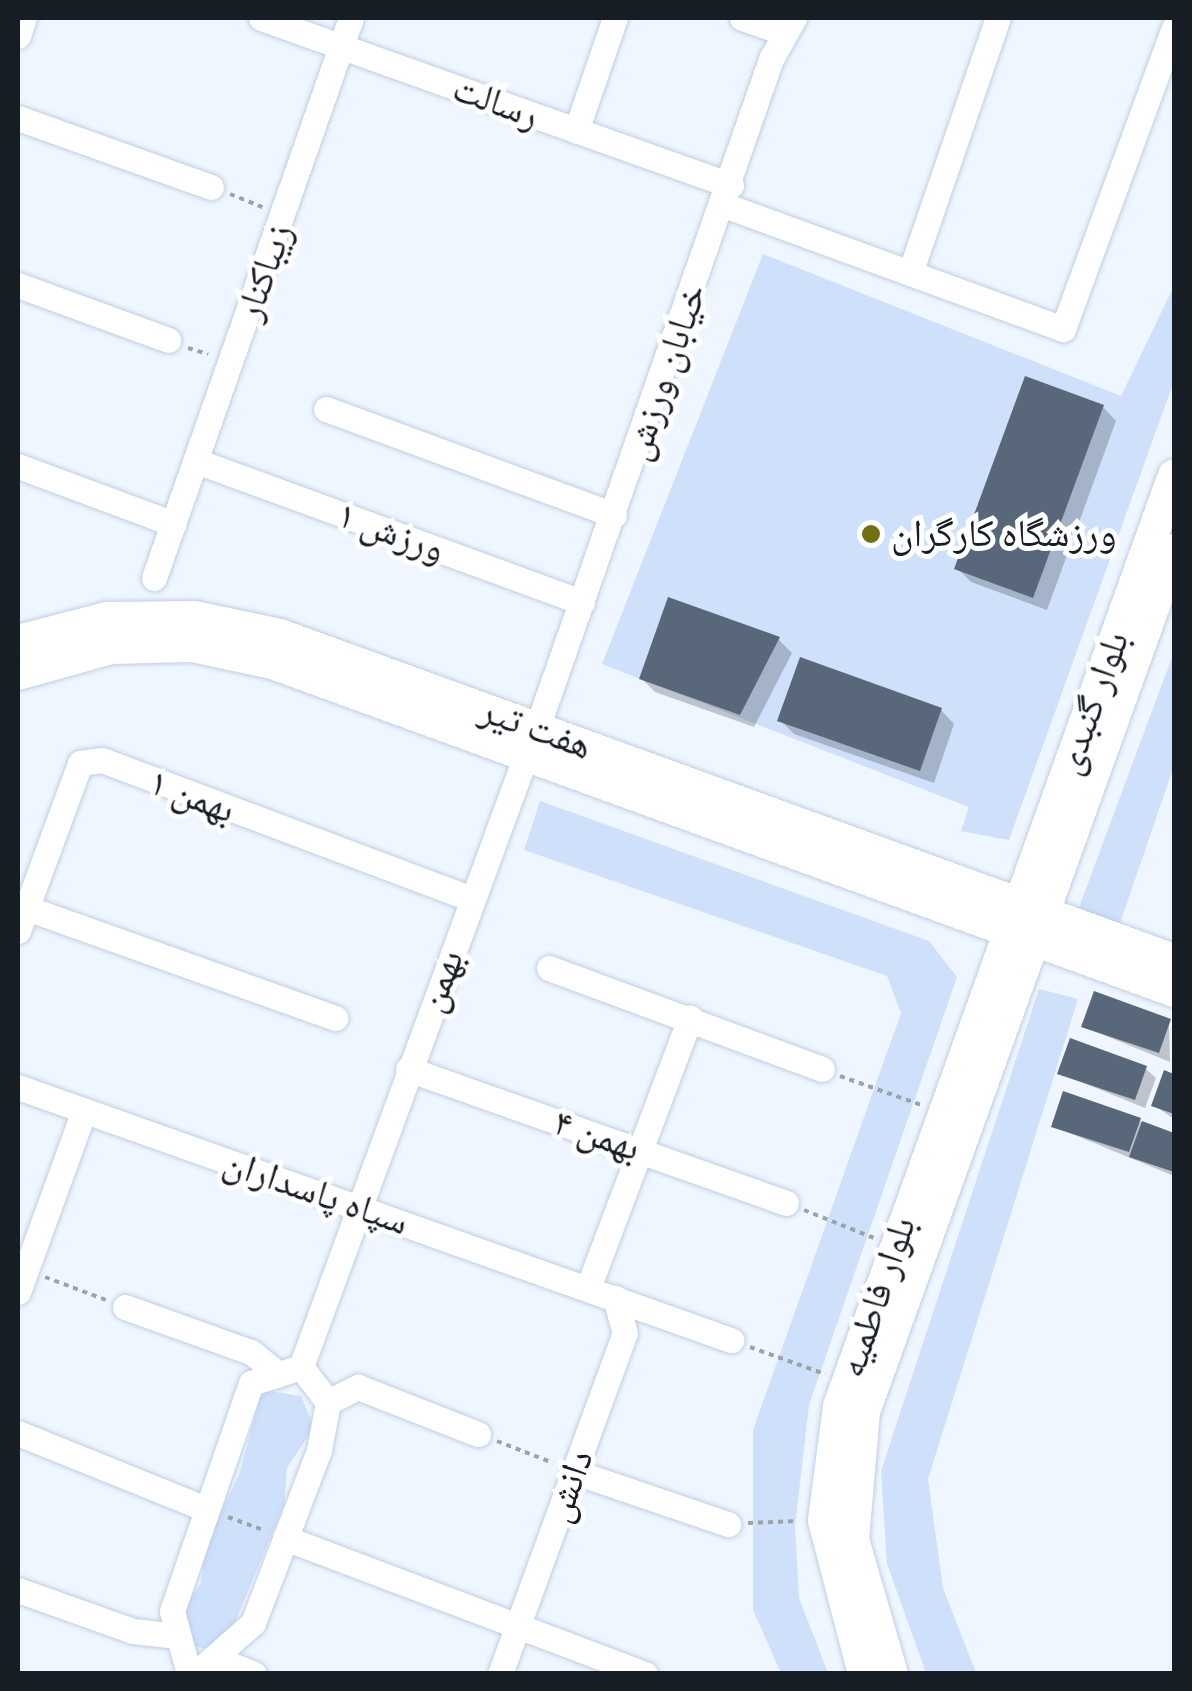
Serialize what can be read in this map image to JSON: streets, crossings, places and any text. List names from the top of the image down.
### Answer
{
  "streets": {
    "main road": ["بلوار گنبدی", "هفت تیر", "بلوار فاطمیه"],
    "street": [
      "رسالت",
      "زیباکنار",
      "خیابان ورزش",
      "ورزش ۱",
      "بهمن ۱",
      "بهمن",
      "بهمن ۴",
      "سپاه پاسداران",
      "دانش"
    ]
  },
  "crossings": [
    ["رسالت", "زیباکنار"],
    ["رسالت", "خیابان ورزش"],
    ["زیباکنار", "ورزش ۱"],
    ["خیابان ورزش", "ورزش ۱"],
    ["خیابان ورزش", "هفت تیر"],
    ["خیابان ورزش", "بهمن"],
    ["بلوار گنبدی", "هفت تیر"],
    ["بلوار گنبدی", "بلوار فاطمیه"],
    ["هفت تیر", "بهمن"],
    ["هفت تیر", "بلوار فاطمیه"],
    ["بهمن ۱", "بهمن"],
    ["بهمن", "بهمن ۴"],
    ["بهمن", "سپاه پاسداران"],
    ["سپاه پاسداران", "دانش"]
  ],
  "places": ["ورزشگاه کارگران"]
}
